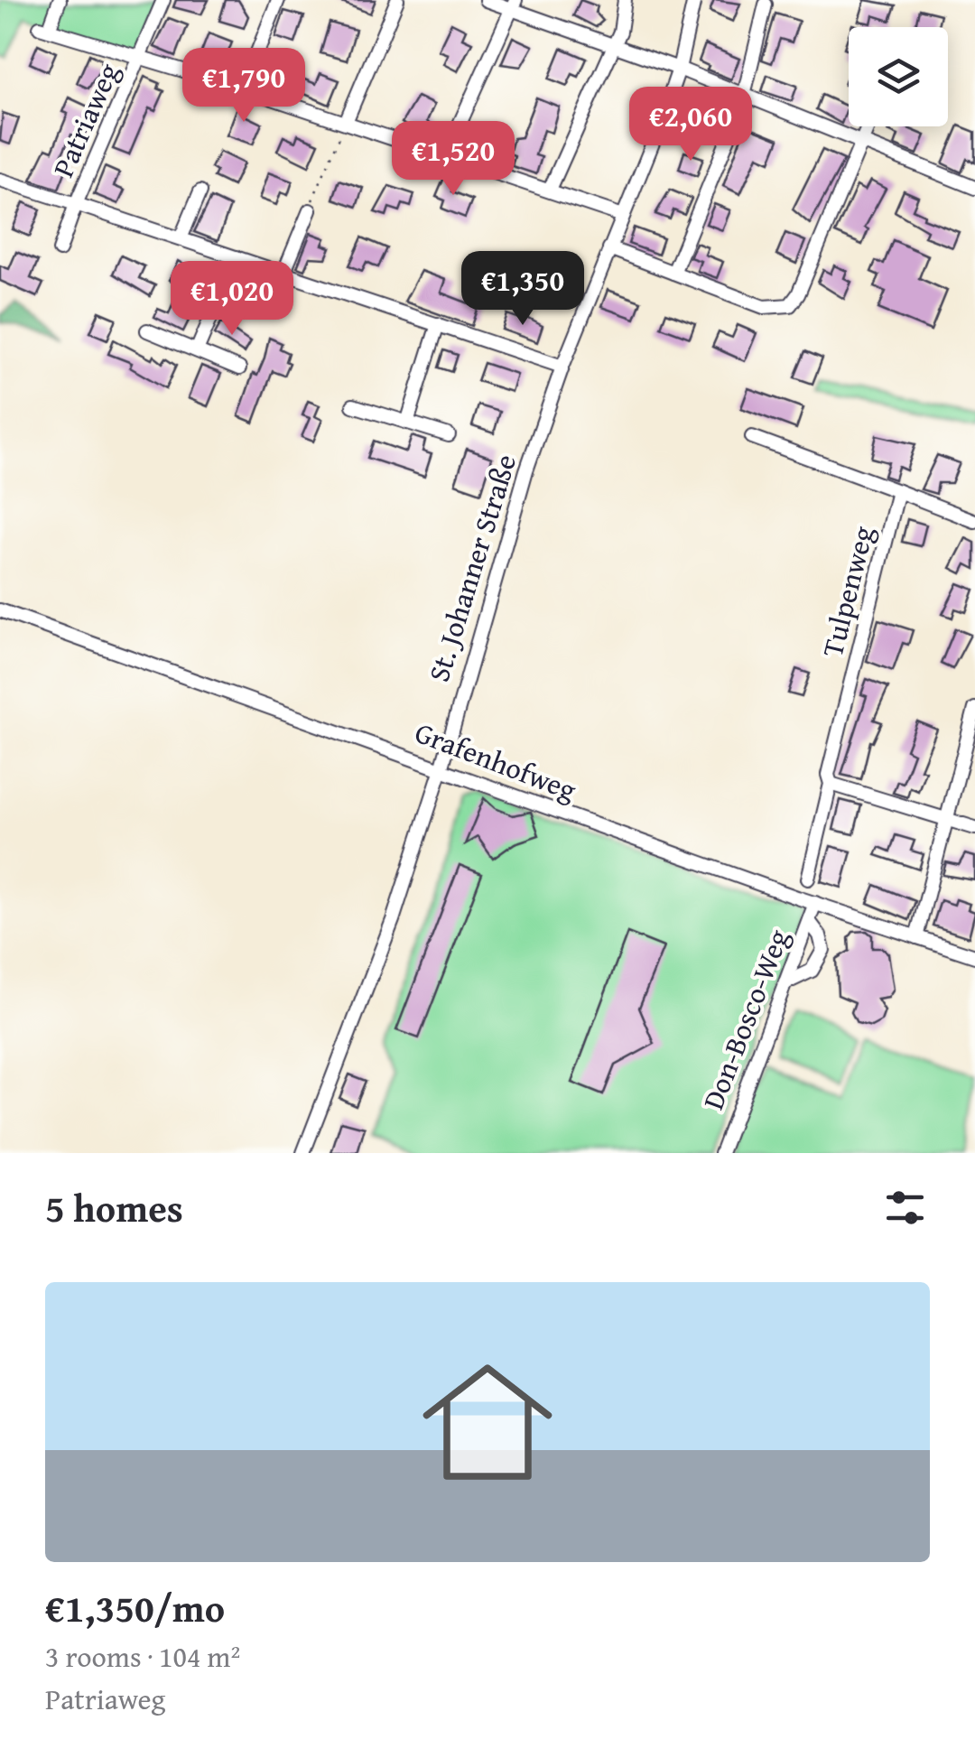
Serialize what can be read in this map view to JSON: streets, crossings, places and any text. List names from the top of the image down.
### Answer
{
  "streets": {
    "street": [
      "Patriaweg",
      "St. Johanner Straße",
      "Tulpenweg",
      "Grafenhofweg",
      "Don-Bosco-Weg"
    ]
  },
  "crossings": [
    ["Patriaweg", "St. Johanner Straße"],
    ["St. Johanner Straße", "Grafenhofweg"],
    ["Grafenhofweg", "Don-Bosco-Weg"]
  ],
  "page": {
    "price": [
      "€1,790",
      "€2,060",
      "€1,520",
      "€1,350",
      "€1,020"
    ],
    "heading": "5 homes",
    "list": [
      {
        "name": "€1,350/mo",
        "note": "3 rooms · 104 m² · Patriaweg"
      }
    ]
  }
}
